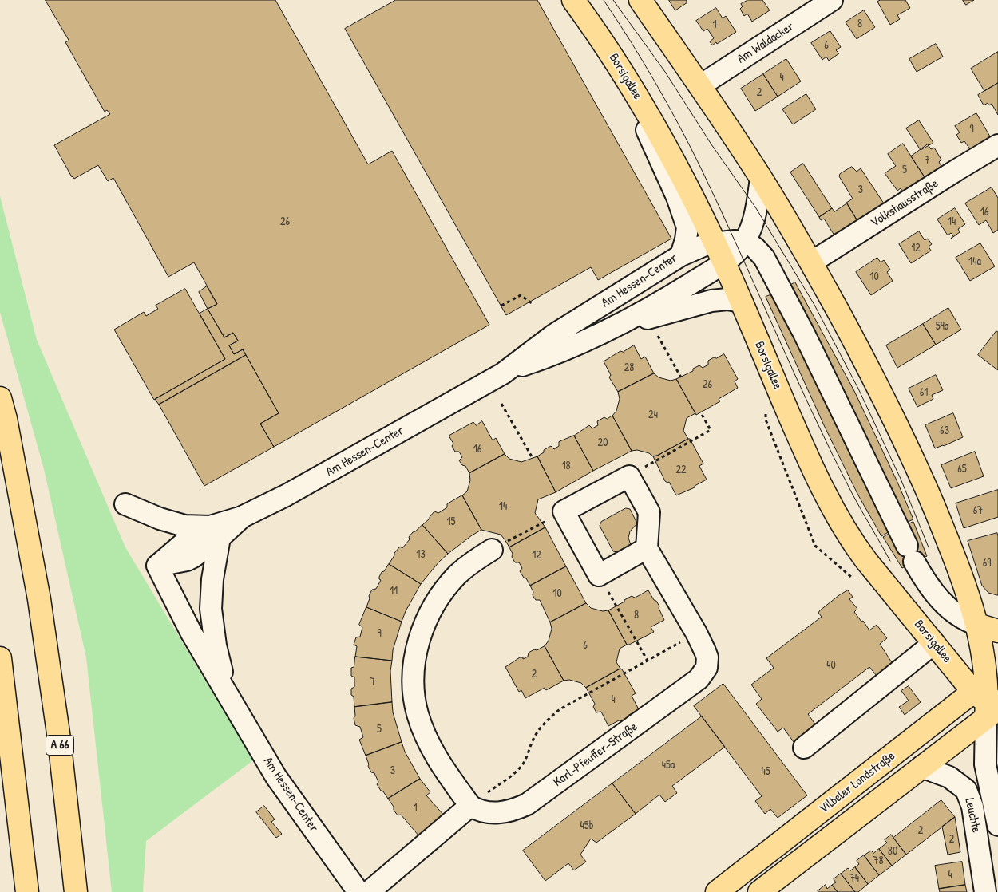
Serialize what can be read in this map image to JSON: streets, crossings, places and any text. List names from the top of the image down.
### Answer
{
  "streets": {
    "main road": ["Borsigallee", "A 66", "Vilbeler Landstraße"],
    "street": [
      "Am Waldacker",
      "Volkshausstraße",
      "Am Hessen-Center",
      "Karl-Pfeuffer-Straße",
      "Leuchte"
    ]
  },
  "crossings": [
    ["Borsigallee", "Am Hessen-Center"],
    ["Borsigallee", "Vilbeler Landstraße"],
    ["Borsigallee", "Leuchte"],
    ["Vilbeler Landstraße", "Leuchte"]
  ],
  "house_numbers": [
    "8",
    "1",
    "6",
    "4",
    "2",
    "9",
    "7",
    "5",
    "3",
    "16",
    "26",
    "14",
    "12",
    "14a",
    "10",
    "59a",
    "28",
    "26",
    "61",
    "24",
    "63",
    "20",
    "16",
    "18",
    "65",
    "22",
    "14",
    "67",
    "15",
    "13",
    "12",
    "69",
    "11",
    "10",
    "8",
    "9",
    "6",
    "40",
    "2",
    "7",
    "4",
    "5",
    "45a",
    "3",
    "45",
    "1",
    "45b",
    "2",
    "2",
    "80",
    "78",
    "4",
    "74"
  ]
}
